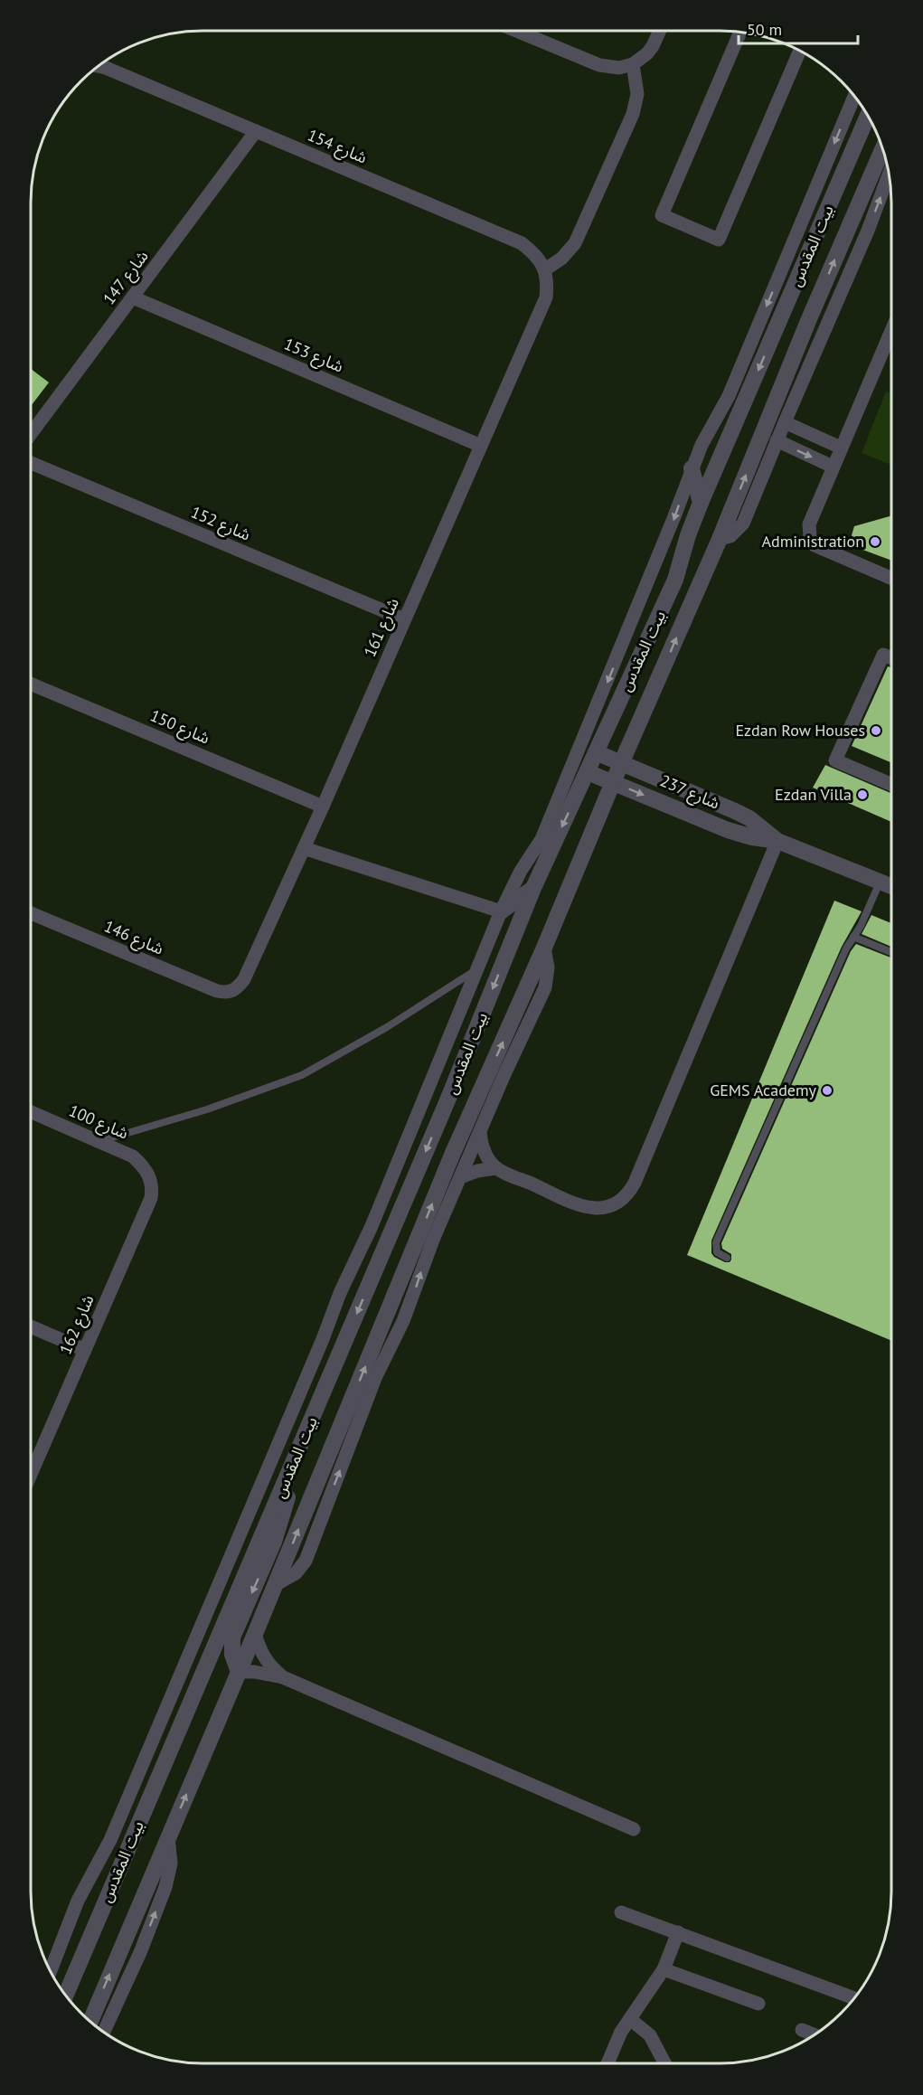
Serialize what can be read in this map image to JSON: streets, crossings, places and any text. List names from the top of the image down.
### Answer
{
  "streets": {
    "street": [
      "شارع 154",
      "بيت المقدس",
      "شارع 147",
      "شارع 153",
      "شارع 152",
      "شارع 161",
      "شارع 150",
      "شارع 237",
      "شارع 146",
      "شارع 100",
      "شارع 162"
    ]
  },
  "crossings": [
    ["شارع 154", "شارع 147"],
    ["شارع 154", "شارع 161"],
    ["بيت المقدس", "شارع 237"],
    ["شارع 147", "شارع 153"],
    ["شارع 153", "شارع 161"],
    ["شارع 152", "شارع 161"],
    ["شارع 161", "شارع 150"],
    ["شارع 161", "شارع 146"],
    ["شارع 100", "شارع 162"]
  ],
  "places": [
    "Administration",
    "Ezdan Row Houses",
    "Ezdan Villa",
    "GEMS Academy"
  ],
  "scale_bar": "50 m"
}
